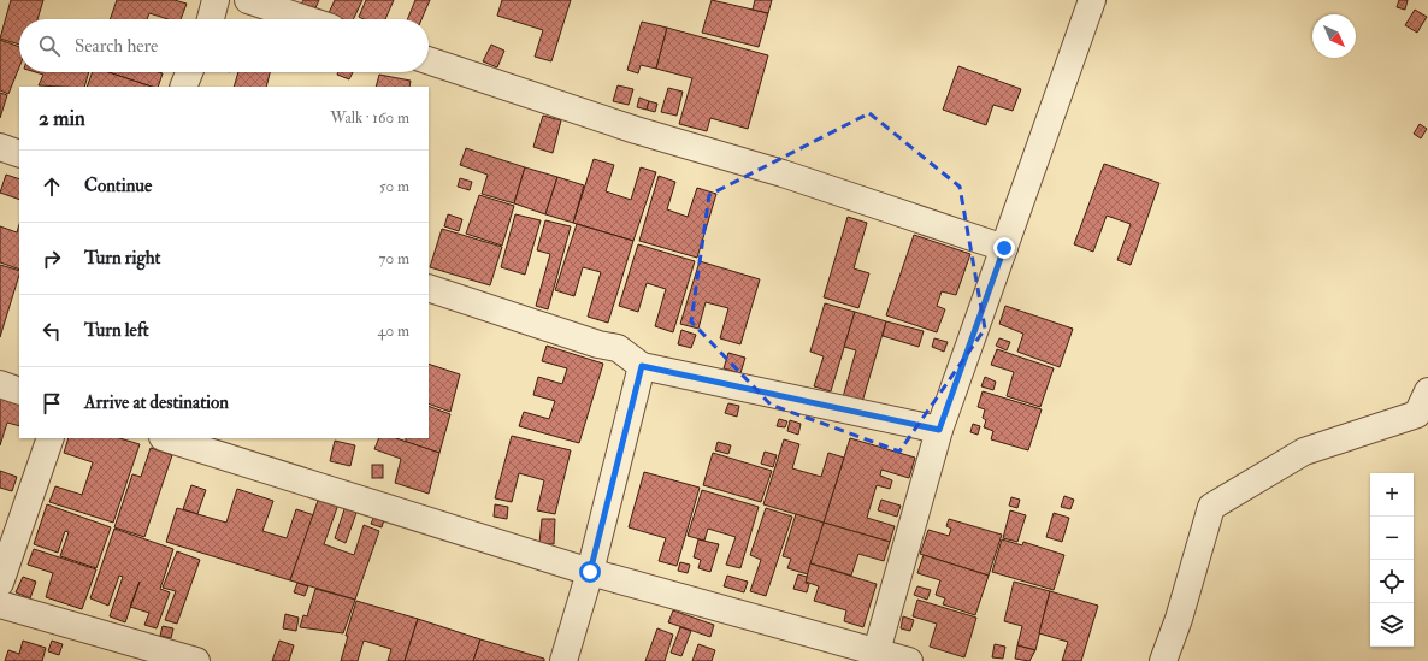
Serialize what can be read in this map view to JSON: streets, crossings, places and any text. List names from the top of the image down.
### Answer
{
  "north": "bottom right",
  "page": {
    "search": "Search here",
    "heading": ["2 min", "Walk · 160 m"],
    "list": [
      ["Continue", "50 m"],
      ["Turn right", "70 m"],
      ["Turn left", "40 m"],
      "Arrive at destination"
    ],
    "map_buttons": ["+", "−"]
  }
}
